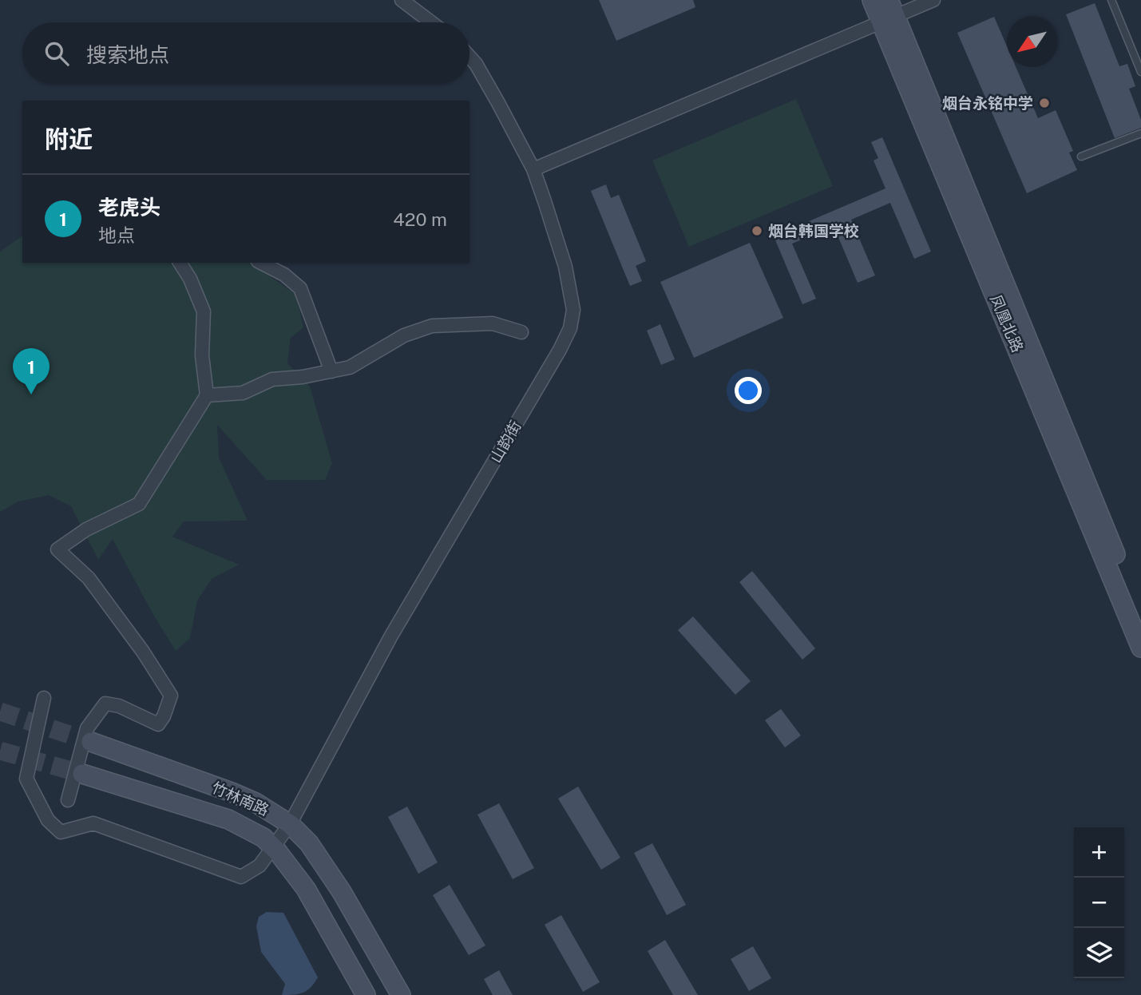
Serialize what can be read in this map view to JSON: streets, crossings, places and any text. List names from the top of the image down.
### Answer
{
  "streets": {
    "street": ["凤凰北路", "山韵街", "竹林南路"]
  },
  "crossings": [
    ["山韵街", "竹林南路"]
  ],
  "places": ["烟台永铭中学", "烟台韩国学校"],
  "north": "bottom left",
  "page": {
    "search": "搜索地点",
    "heading": "附近",
    "list": [
      {
        "mark": "1",
        "name": "老虎头",
        "note": "地点",
        "value": "420 m"
      }
    ],
    "pins": "1",
    "map_buttons": ["+", "−"]
  }
}
